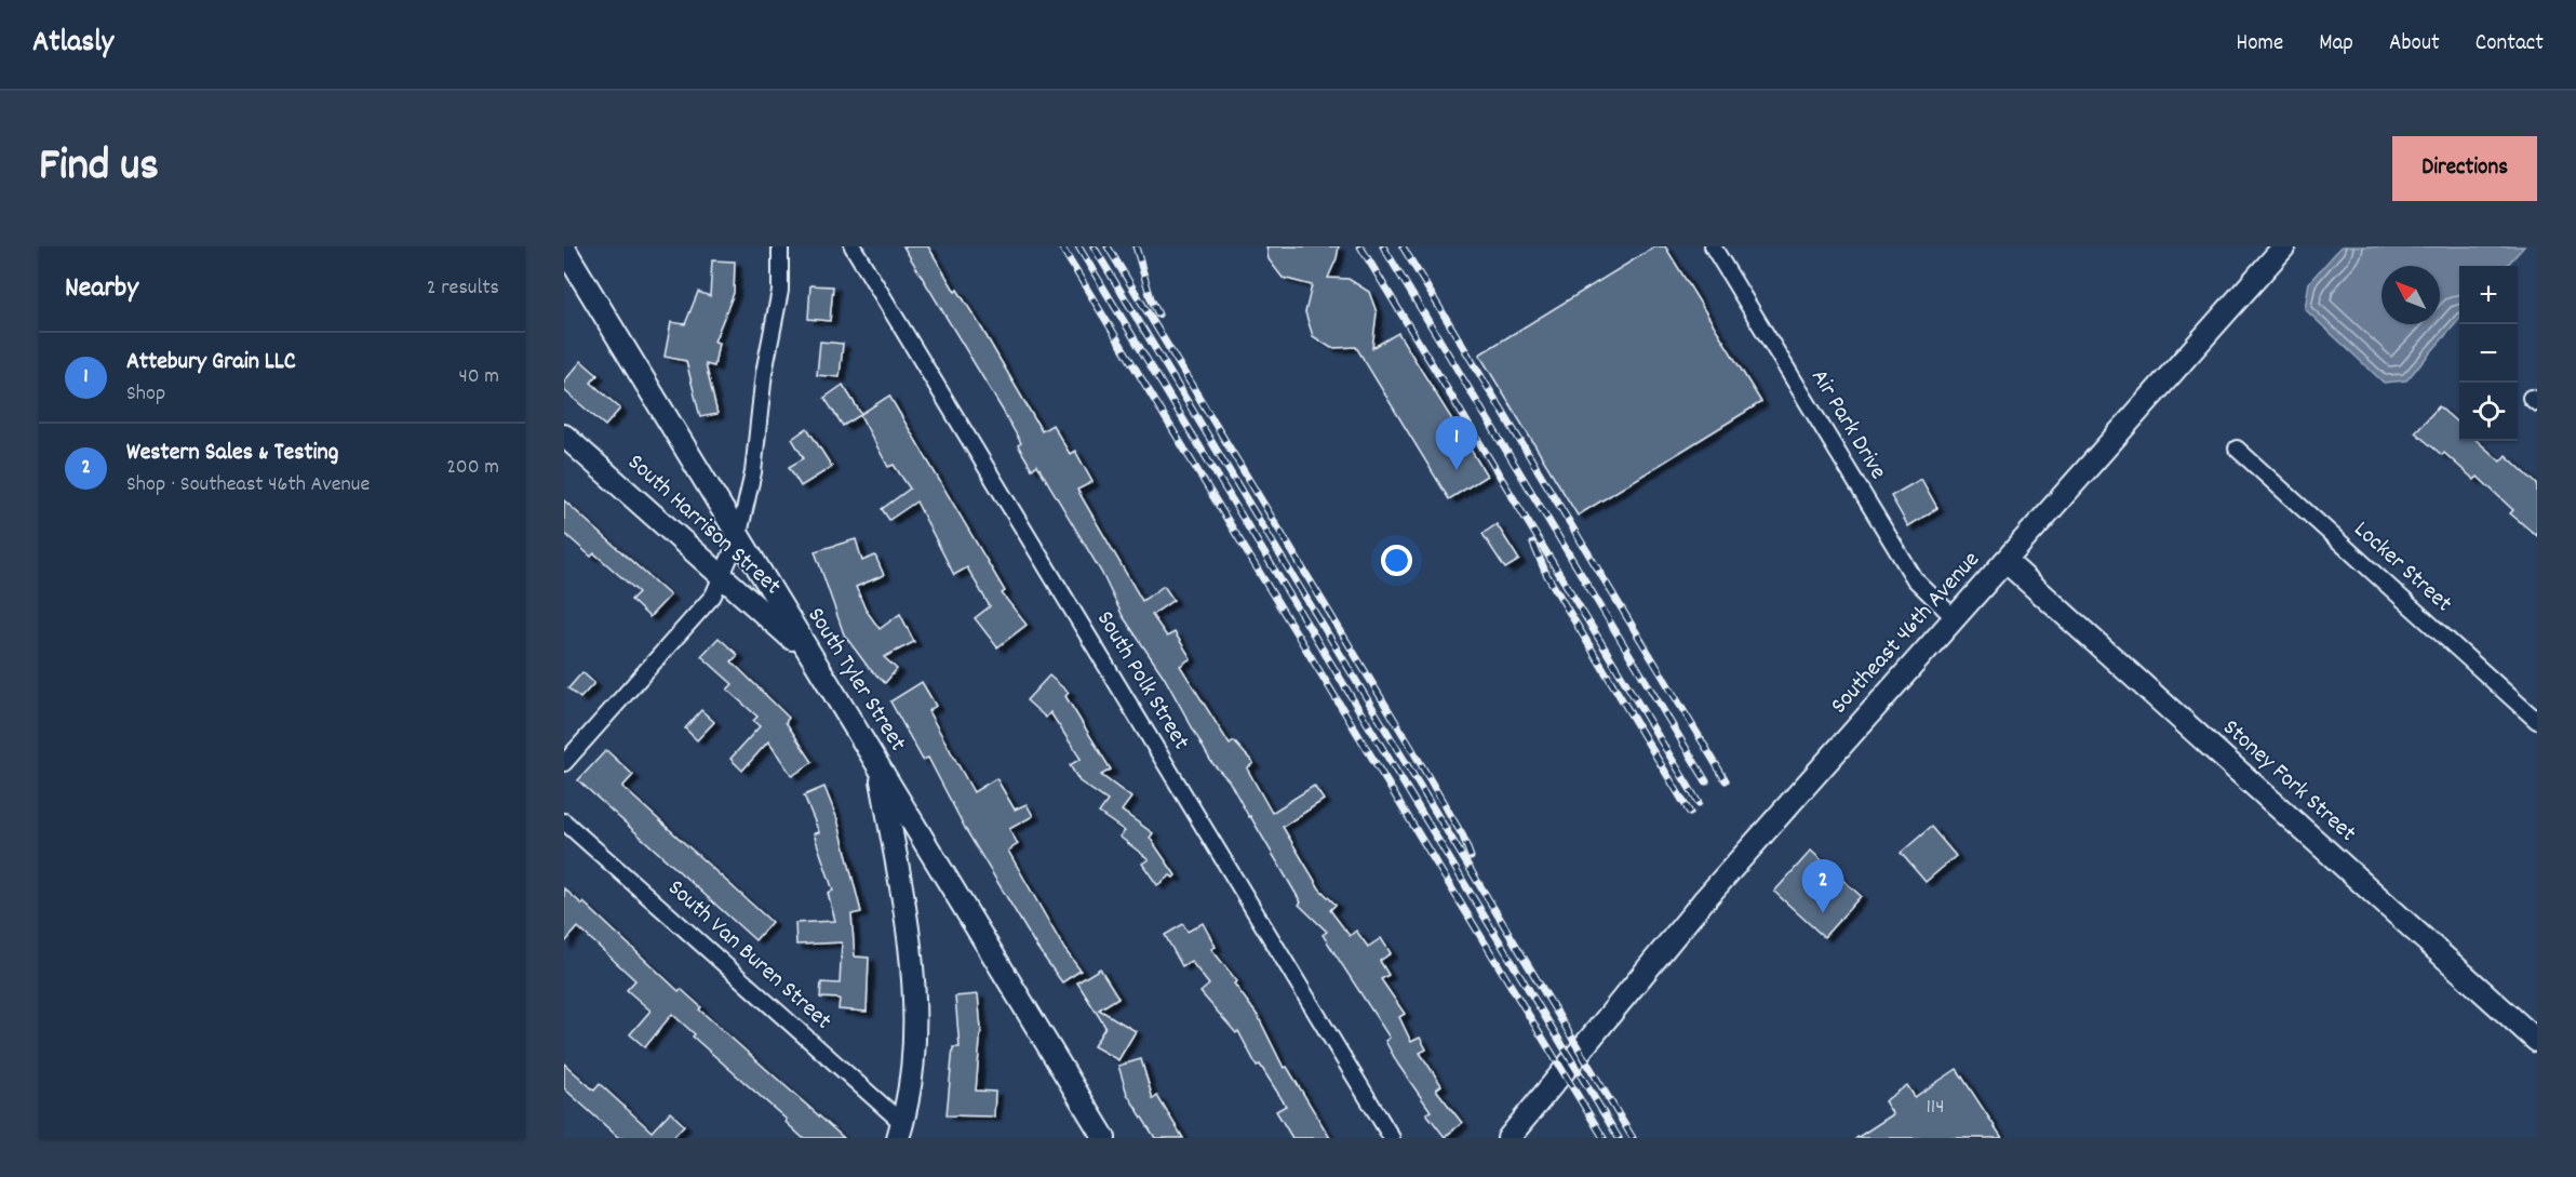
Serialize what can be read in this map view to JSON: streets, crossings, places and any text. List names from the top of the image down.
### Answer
{
  "streets": {
    "main road": [
      "South Harrison Street",
      "Southeast 46th Avenue",
      "South Tyler Street",
      "Stoney Fork Street"
    ],
    "street": [
      "Air Park Drive",
      "Locker Street",
      "South Polk Street",
      "South Van Buren Street"
    ]
  },
  "crossings": [
    ["Air Park Drive", "Southeast 46th Avenue"],
    ["South Harrison Street", "South Tyler Street"],
    ["Southeast 46th Avenue", "Stoney Fork Street"]
  ],
  "house_numbers": ["114"],
  "north": "top left",
  "page": {
    "header": "Atlasly",
    "nav": [
      "Home",
      "Map",
      "About",
      "Contact"
    ],
    "title": "Find us",
    "buttons": "Directions",
    "heading": ["Nearby", "2 results"],
    "map_buttons": ["+", "−"],
    "list": [
      {
        "mark": "1",
        "name": "Attebury Grain LLC",
        "note": "Shop",
        "value": "40 m"
      },
      {
        "mark": "2",
        "name": "Western Sales & Testing",
        "note": "Shop · Southeast 46th Avenue",
        "value": "200 m"
      }
    ],
    "pins": ["1", "2"]
  }
}
